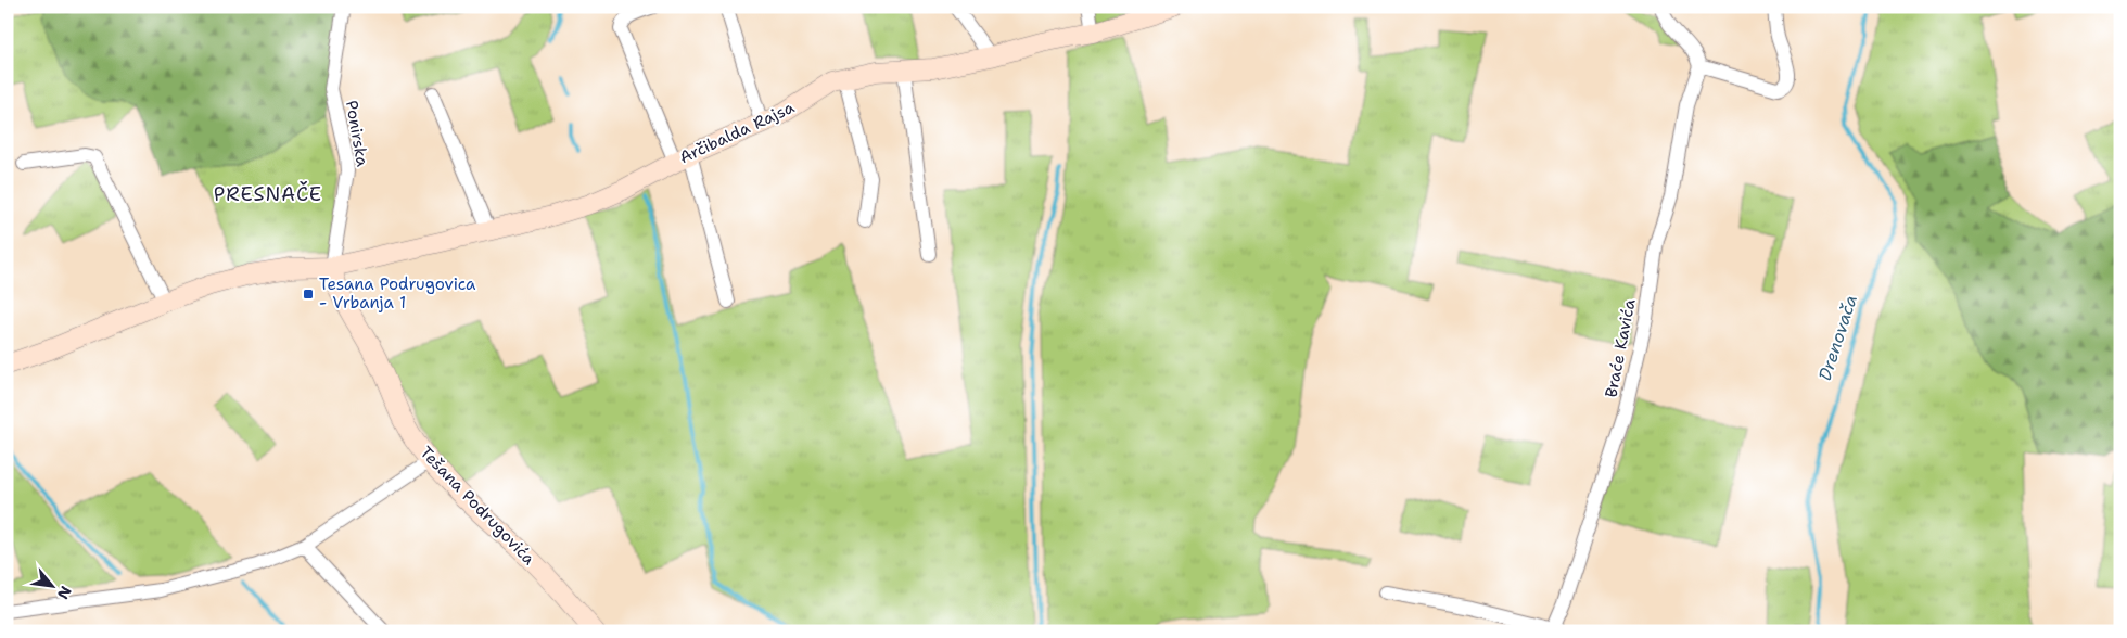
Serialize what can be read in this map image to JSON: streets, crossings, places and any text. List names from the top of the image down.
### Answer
{
  "streets": {
    "street": [
      "Arčibalda Rajsa",
      "Ponirska",
      "Braće Kavića",
      "Tešana Podrugovića"
    ]
  },
  "crossings": [
    ["Arčibalda Rajsa", "Ponirska"],
    ["Arčibalda Rajsa", "Tešana Podrugovića"],
    ["Ponirska", "Tešana Podrugovića"]
  ],
  "districts": ["PRESNAČE"],
  "water": ["Drenovača"],
  "places": {
    "transit": ["Tesana Podrugovica - Vrbanja 1"]
  },
  "north": "bottom right"
}
